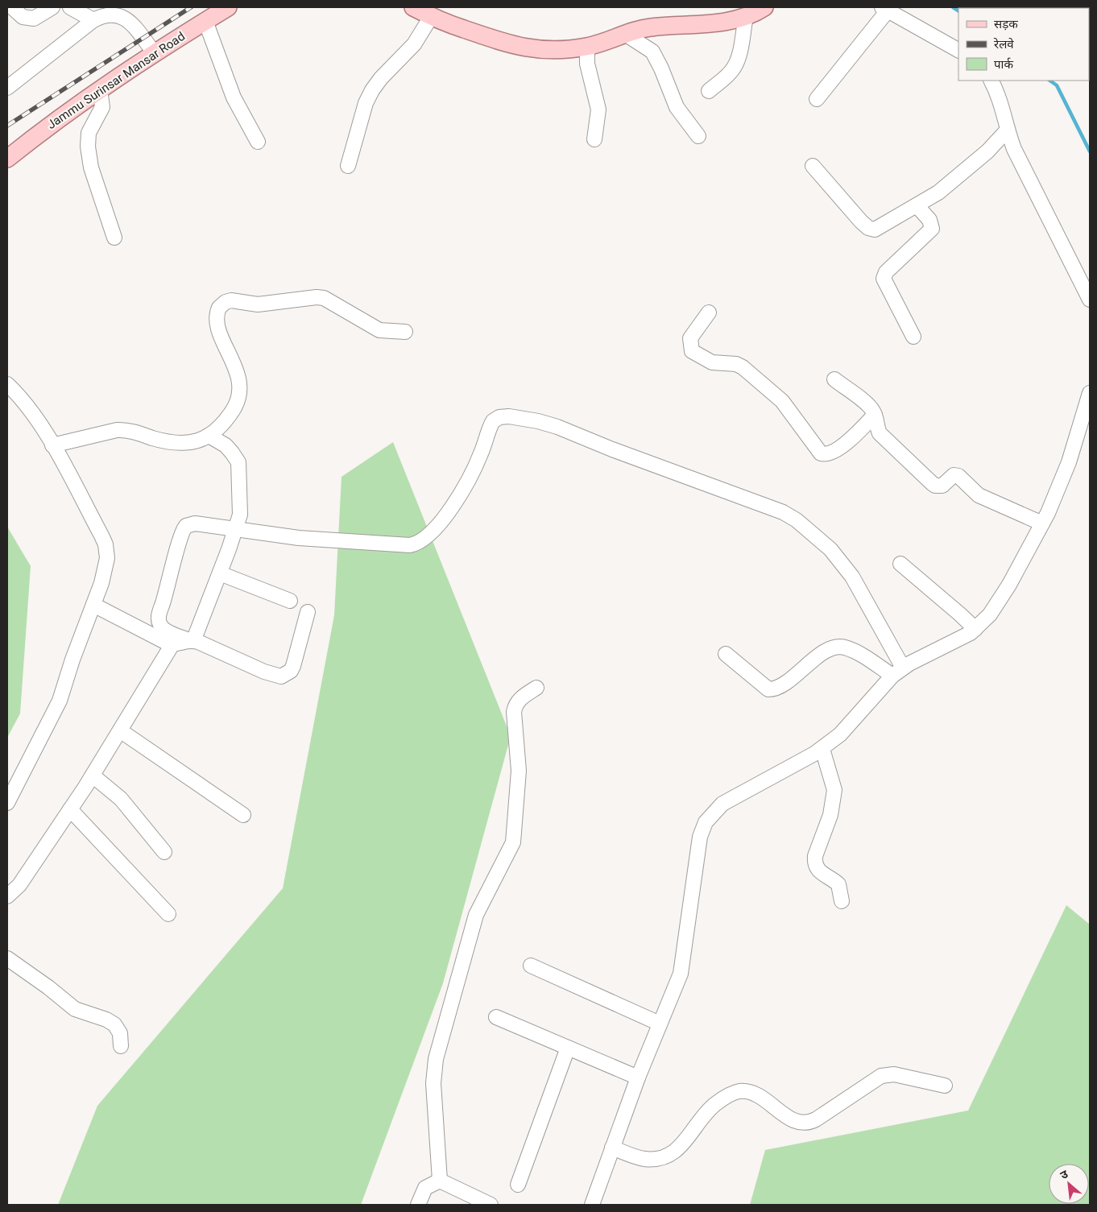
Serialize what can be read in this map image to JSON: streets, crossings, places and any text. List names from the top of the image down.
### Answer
{
  "streets": {
    "main road": ["Jammu Surinsar Mansar Road"]
  },
  "legend": ["सड़क", "रेलवे", "पार्क"],
  "north": "top left"
}
